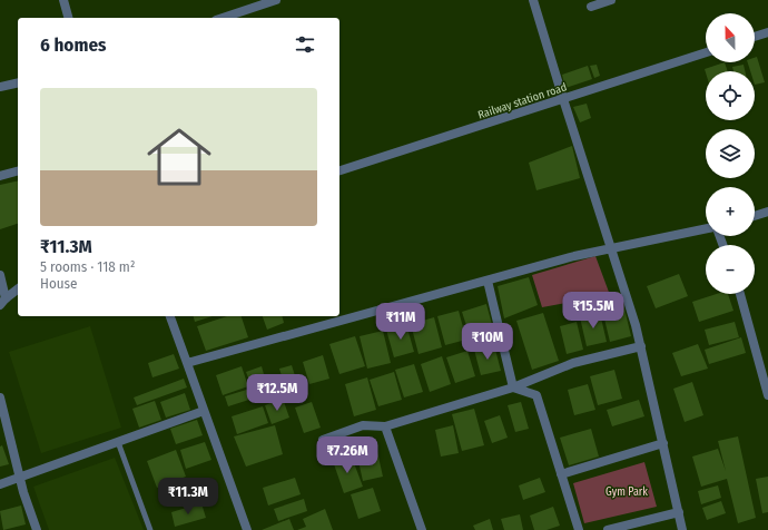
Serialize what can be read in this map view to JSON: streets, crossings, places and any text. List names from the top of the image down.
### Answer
{
  "streets": {
    "street": ["Railway station road"]
  },
  "parks": ["Gym Park"],
  "north": "top",
  "page": {
    "map_buttons": ["+", "−"],
    "heading": "6 homes",
    "list": [
      {
        "name": "₹11.3M",
        "note": "5 rooms · 118 m² · House"
      }
    ],
    "price": [
      "₹15.5M",
      "₹11M",
      "₹10M",
      "₹12.5M",
      "₹7.26M",
      "₹11.3M"
    ]
  }
}
